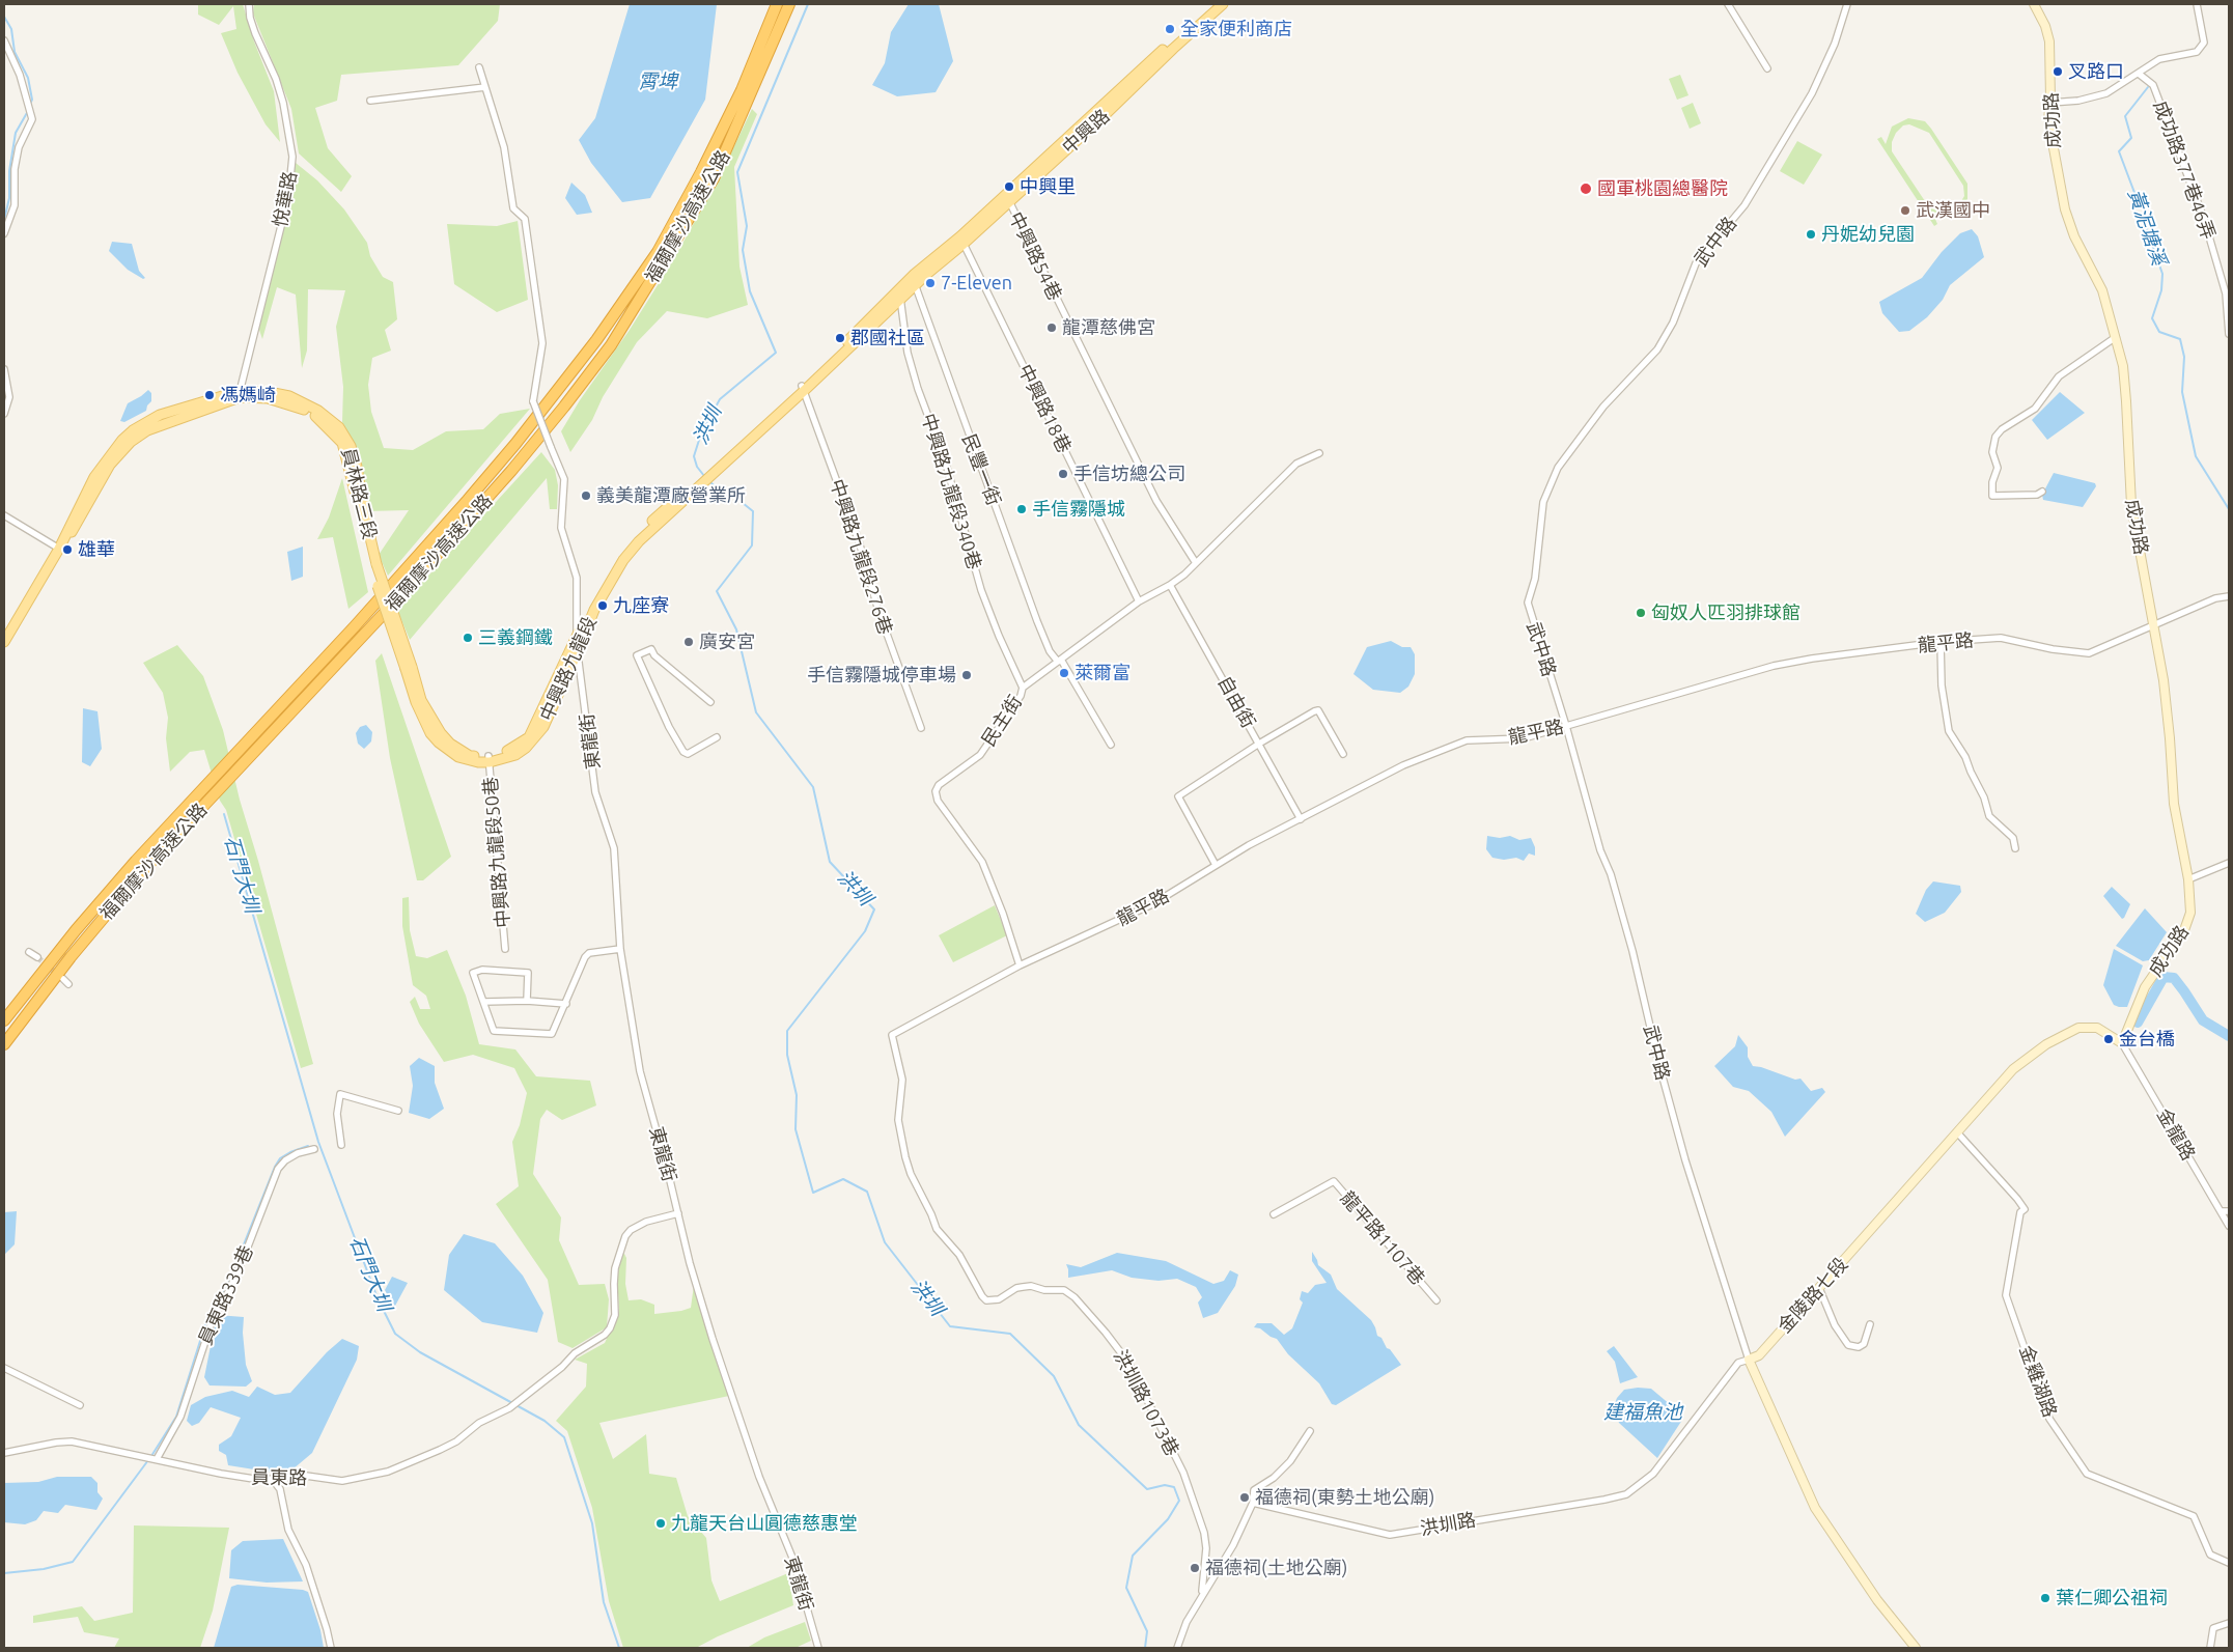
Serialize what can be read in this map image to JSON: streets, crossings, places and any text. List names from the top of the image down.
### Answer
{
  "streets": {
    "highway": ["福爾摩沙高速公路"],
    "main road": ["中興路", "員林路三段", "中興路九龍段"],
    "street": [
      "成功路",
      "成功路377巷46弄",
      "悅華路",
      "武中路",
      "中興路54巷",
      "中興路18巷",
      "民豐一街",
      "中興路九龍段340巷",
      "中興路九龍段276巷",
      "龍平路",
      "自由街",
      "民主街",
      "東龍街",
      "中興路九龍段50巷",
      "金龍路",
      "龍平路1107巷",
      "員東路339巷",
      "金陵路七段",
      "金雞湖路",
      "洪圳路1073巷",
      "員東路",
      "洪圳路"
    ]
  },
  "crossings": [
    ["成功路", "龍平路"],
    ["成功路", "金龍路"],
    ["成功路", "金陵路七段"],
    ["中興路", "中興路54巷"],
    ["中興路", "中興路18巷"],
    ["中興路", "民豐一街"],
    ["中興路", "中興路九龍段340巷"],
    ["悅華路", "員林路三段"],
    ["武中路", "龍平路"],
    ["武中路", "金陵路七段"],
    ["武中路", "洪圳路"],
    ["中興路54巷", "民主街"],
    ["中興路18巷", "民主街"],
    ["民豐一街", "民主街"],
    ["中興路九龍段340巷", "民主街"],
    ["員林路三段", "中興路九龍段"],
    ["龍平路", "自由街"],
    ["龍平路", "民主街"],
    ["龍平路", "洪圳路1073巷"],
    ["中興路九龍段", "東龍街"],
    ["中興路九龍段", "中興路九龍段50巷"],
    ["自由街", "民主街"],
    ["東龍街", "員東路"],
    ["金龍路", "金陵路七段"],
    ["員東路339巷", "員東路"],
    ["金陵路七段", "金雞湖路"],
    ["金陵路七段", "洪圳路"]
  ],
  "water": [
    "霄埤",
    "黃泥塘溪",
    "洪圳",
    "石門大圳",
    "建福魚池"
  ],
  "places": [
    "全家便利商店",
    "叉路口",
    "中興里",
    "國軍桃園總醫院",
    "武漢國中",
    "丹妮幼兒園",
    "7-Eleven",
    "龍潭慈佛宮",
    "郡國社區",
    "馮媽崎",
    "手信坊總公司",
    "義美龍潭廠營業所",
    "手信霧隱城",
    "雄華",
    "九座寮",
    "匈奴人匹羽排球館",
    "三義鋼鐵",
    "廣安宮",
    "萊爾富",
    "手信霧隱城停車場",
    "金台橋",
    "福德祠(東勢土地公廟)",
    "九龍天台山圓德慈惠堂",
    "福德祠(土地公廟)",
    "葉仁卿公祖祠"
  ]
}
